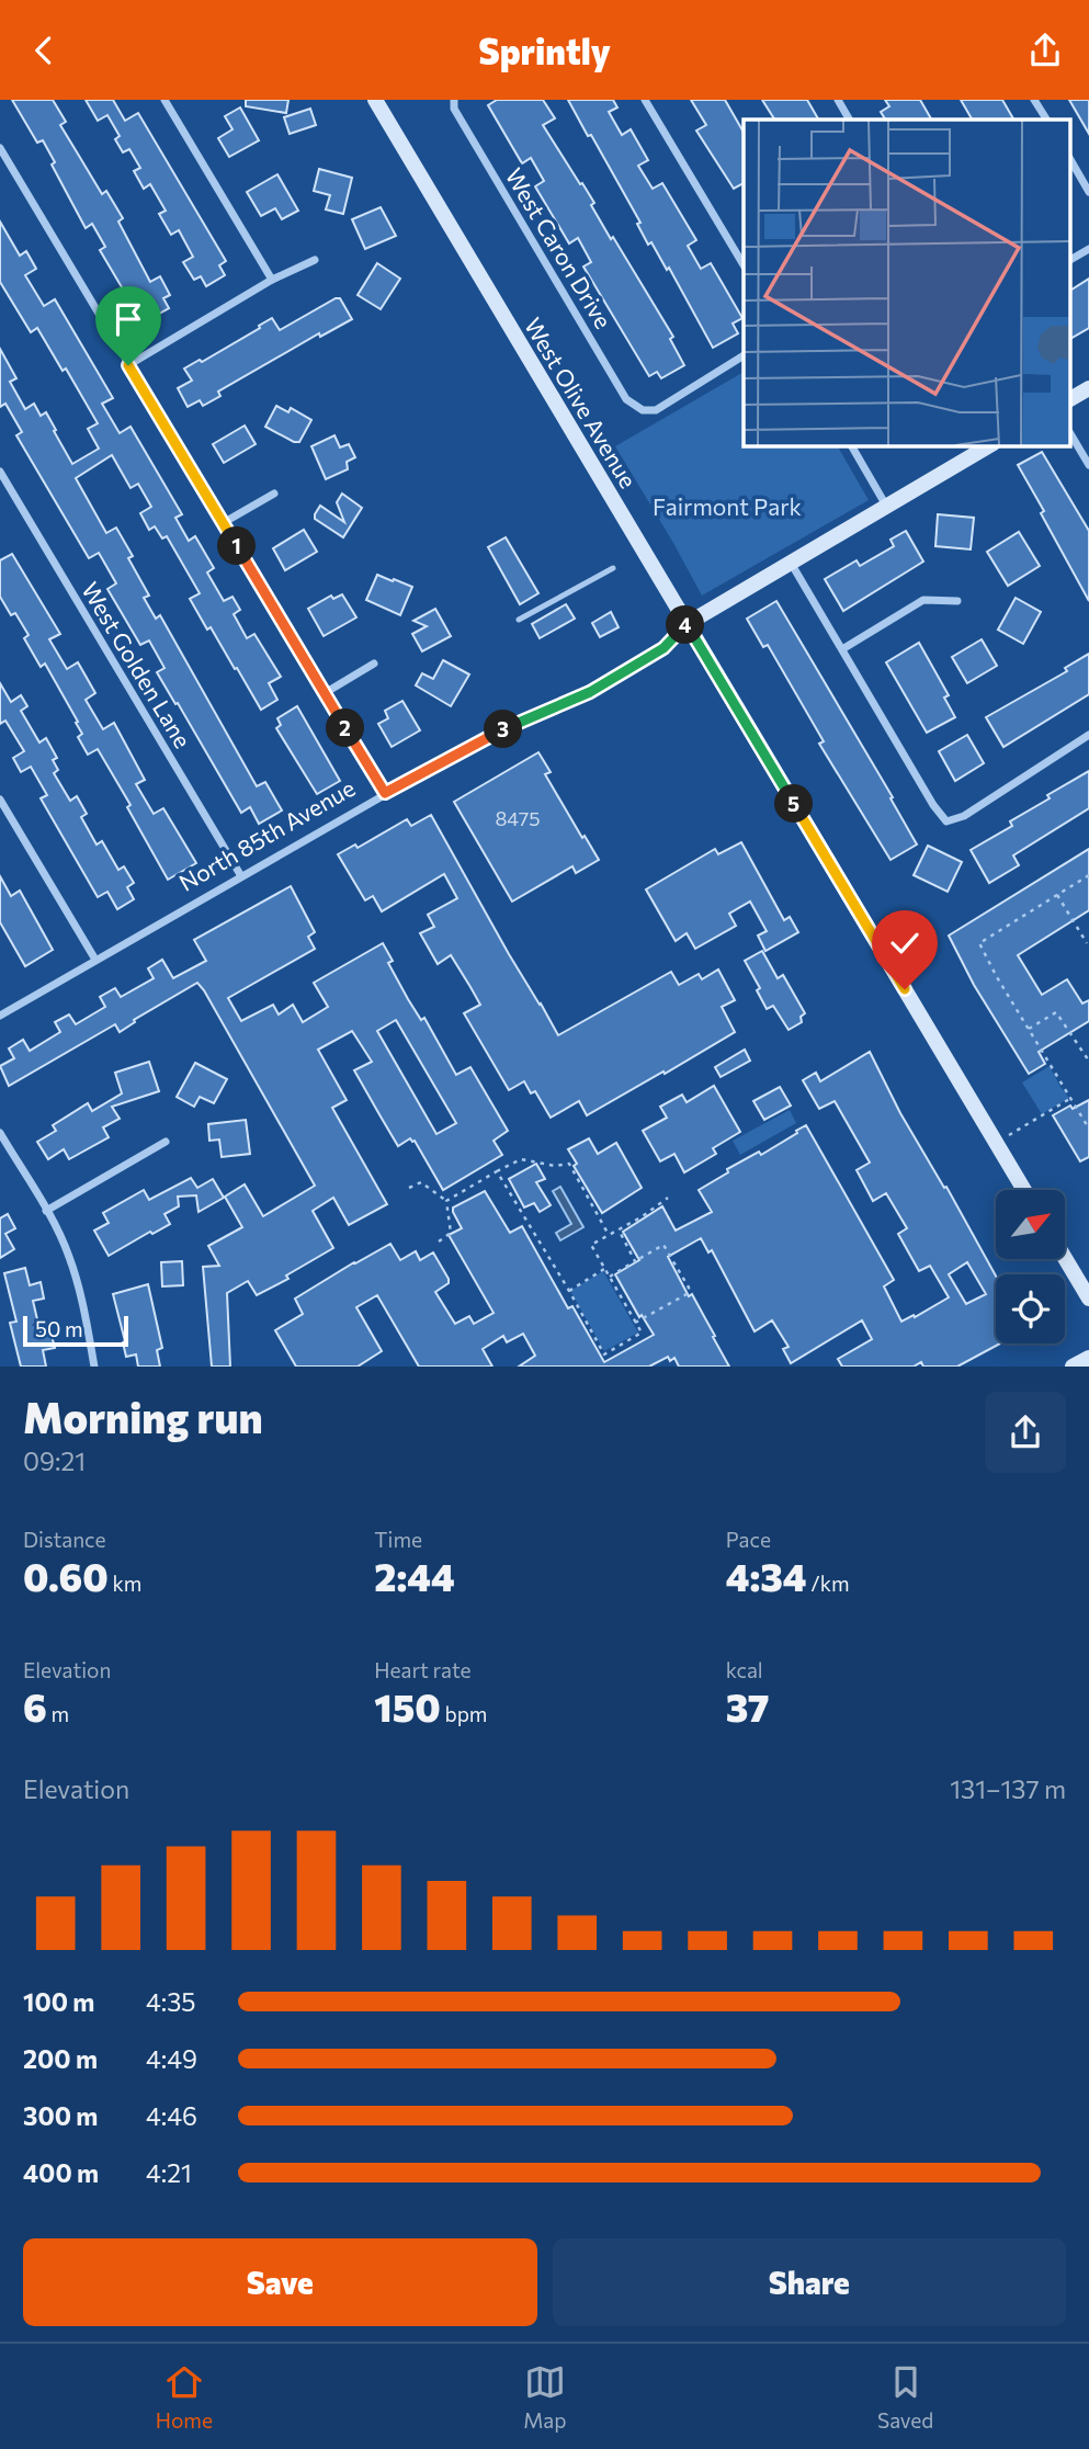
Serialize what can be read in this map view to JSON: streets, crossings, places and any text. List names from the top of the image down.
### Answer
{
  "streets": {
    "main road": ["West Olive Avenue", "North 85th Avenue"],
    "street": ["West Caron Drive", "West Golden Lane"]
  },
  "crossings": [
    ["West Olive Avenue", "North 85th Avenue"],
    ["West Golden Lane", "North 85th Avenue"]
  ],
  "parks": ["Fairmont Park"],
  "house_numbers": ["8475"],
  "scale_bar": "50 m",
  "north": "top right",
  "page": {
    "header": "Sprintly",
    "pins": [
      "1",
      "4",
      "2",
      "3",
      "5"
    ],
    "scale": "50 m",
    "heading": ["Morning run", "09:21"],
    "stats": [
      ["Distance", "0.60 km"],
      ["Time", "2:44"],
      ["Pace", "4:34 /km"],
      ["Elevation", "6 m"],
      ["Heart rate", "150 bpm"],
      ["kcal", "37"]
    ],
    "chart": ["Elevation", "131–137 m"],
    "list": [
      {
        "name": "100 m",
        "note": "4:35"
      },
      {
        "name": "200 m",
        "note": "4:49"
      },
      {
        "name": "300 m",
        "note": "4:46"
      },
      {
        "name": "400 m",
        "note": "4:21"
      }
    ],
    "buttons": ["Save", "Share"],
    "tabs": ["Home", "Map", "Saved"]
  }
}
